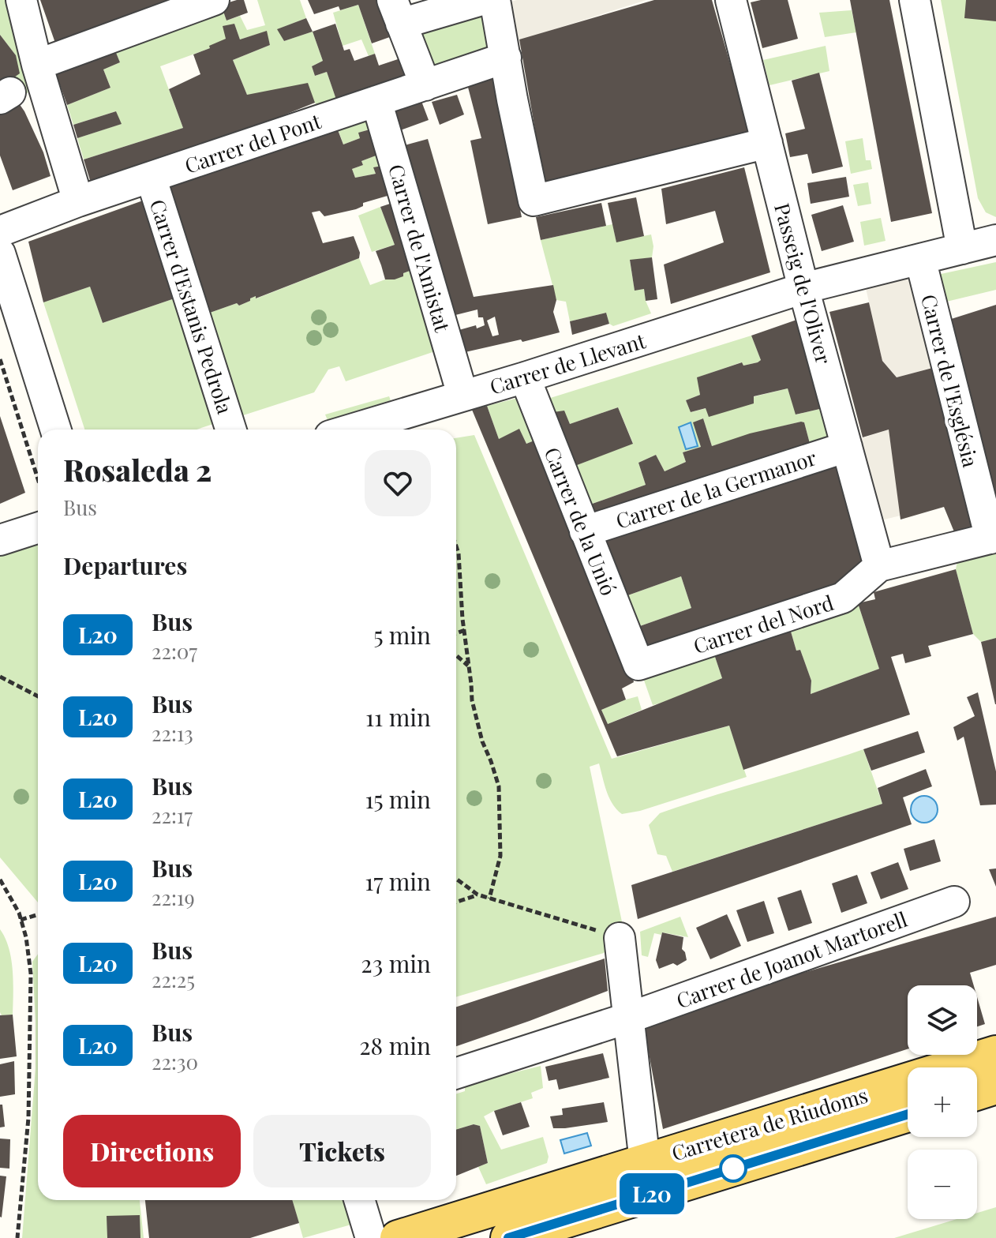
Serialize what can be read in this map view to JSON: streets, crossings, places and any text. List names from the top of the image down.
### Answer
{
  "streets": {
    "main road": ["Carretera de Riudoms"],
    "street": [
      "Carrer del Pont",
      "Carrer de l'Amistat",
      "Passeig de l'Oliver",
      "Carrer d'Estanis Pedrola",
      "Carrer de Llevant",
      "Carrer de l'Església",
      "Carrer de la Germanor",
      "Carrer de la Unió",
      "Carrer del Nord",
      "Carrer de Joanot Martorell"
    ]
  },
  "crossings": [
    ["Carrer del Pont", "Carrer de l'Amistat"],
    ["Carrer del Pont", "Carrer d'Estanis Pedrola"],
    ["Carrer de l'Amistat", "Carrer de Llevant"],
    ["Passeig de l'Oliver", "Carrer de Llevant"],
    ["Passeig de l'Oliver", "Carrer de la Germanor"],
    ["Passeig de l'Oliver", "Carrer del Nord"],
    ["Carrer de Llevant", "Carrer de l'Església"],
    ["Carrer de Llevant", "Carrer de la Unió"],
    ["Carrer de la Germanor", "Carrer de la Unió"],
    ["Carrer de la Unió", "Carrer del Nord"]
  ],
  "lines": ["bus line L20"],
  "page": {
    "on_map": "L20",
    "heading": [
      ["Rosaleda 2", "Bus"],
      "Departures"
    ],
    "list": [
      {
        "mark": "L20",
        "name": "Bus",
        "note": "22:07",
        "value": "5 min"
      },
      {
        "mark": "L20",
        "name": "Bus",
        "note": "22:13",
        "value": "11 min"
      },
      {
        "mark": "L20",
        "name": "Bus",
        "note": "22:17",
        "value": "15 min"
      },
      {
        "mark": "L20",
        "name": "Bus",
        "note": "22:19",
        "value": "17 min"
      },
      {
        "mark": "L20",
        "name": "Bus",
        "note": "22:25",
        "value": "23 min"
      },
      {
        "mark": "L20",
        "name": "Bus",
        "note": "22:30",
        "value": "28 min"
      }
    ],
    "map_buttons": ["+", "−"],
    "buttons": ["Directions", "Tickets"]
  }
}
